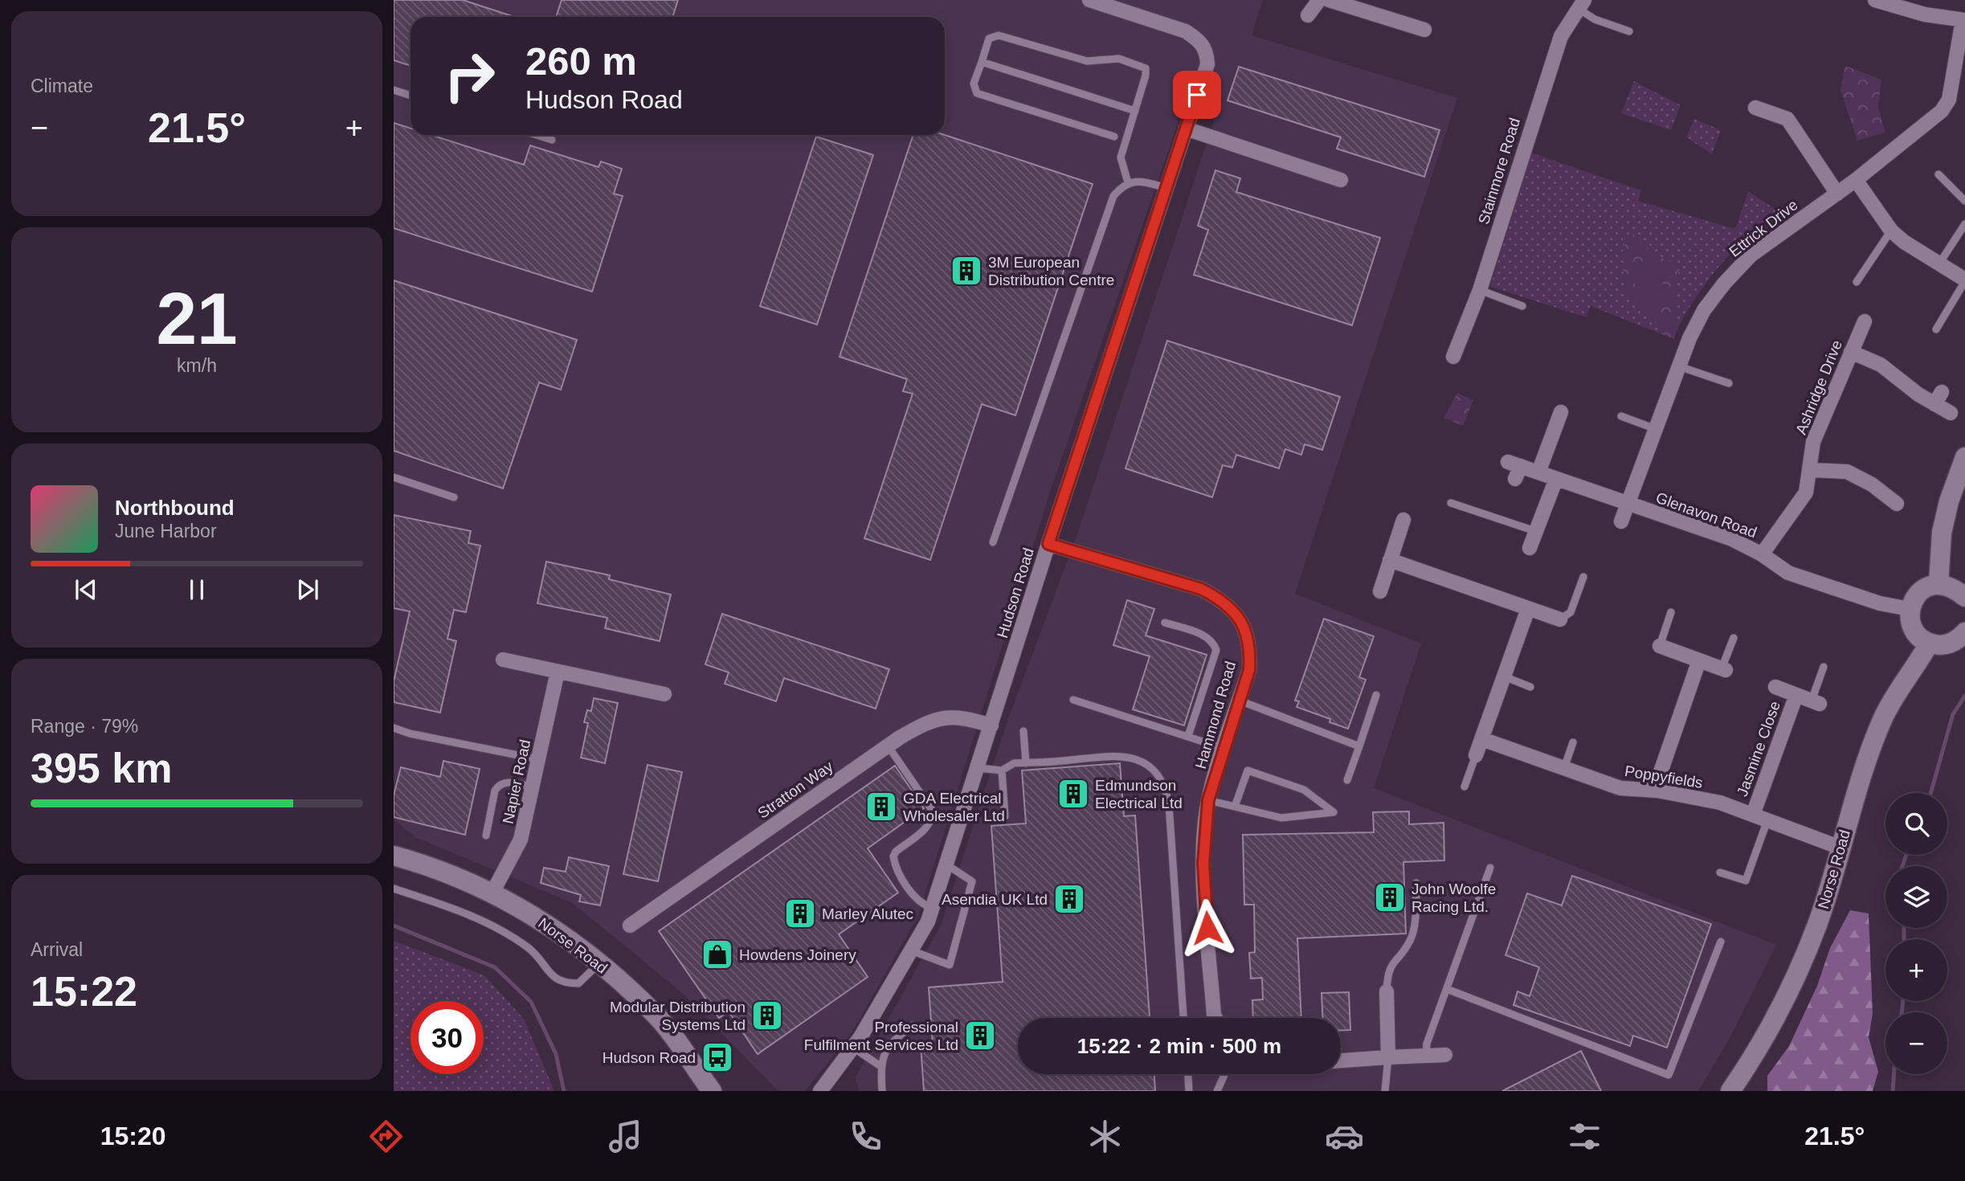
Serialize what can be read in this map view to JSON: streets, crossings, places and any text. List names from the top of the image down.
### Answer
{
  "streets": {
    "street": [
      "Stainmore Road",
      "Ettrick Drive",
      "Ashridge Drive",
      "Glenavon Road",
      "Hudson Road",
      "Hammond Road",
      "Jasmine Close",
      "Poppyfields",
      "Napier Road",
      "Stratton Way",
      "Norse Road"
    ]
  },
  "crossings": [
    ["Ettrick Drive", "Glenavon Road"],
    ["Ashridge Drive", "Glenavon Road"],
    ["Hudson Road", "Hammond Road"],
    ["Hudson Road", "Stratton Way"],
    ["Jasmine Close", "Poppyfields"],
    ["Poppyfields", "Norse Road"],
    ["Napier Road", "Norse Road"]
  ],
  "places": {
    "building": [
      "3M European Distribution Centre",
      "Edmundson Electrical Ltd",
      "GDA Electrical Wholesaler Ltd",
      "John Woolfe Racing Ltd.",
      "Asendia UK Ltd",
      "Marley Alutec",
      "Modular Distribution Systems Ltd",
      "Professional Fulfilment Services Ltd"
    ],
    "shop": ["Howdens Joinery"],
    "bus stop": ["Hudson Road"]
  },
  "page": {
    "tile": [
      "Climate",
      ["21", "km/h"],
      ["Range · 79%", "395 km"],
      ["Arrival", "15:22"]
    ],
    "turn": ["260 m", "Hudson Road"],
    "heat": ["−", "21.5°", "+"],
    "song": ["Northbound", "June Harbor"],
    "map_buttons": ["+", "−"],
    "limit": "30",
    "trip": "15:22 · 2 min · 500 m",
    "tabs": ["15:20", "21.5°"]
  }
}
